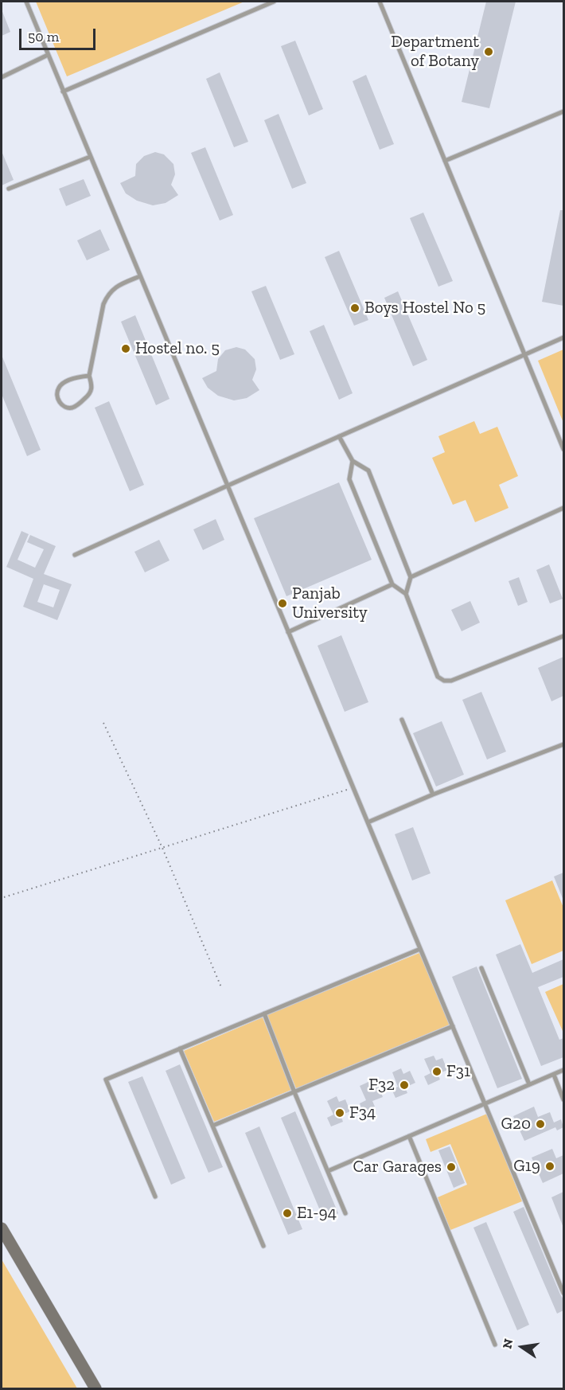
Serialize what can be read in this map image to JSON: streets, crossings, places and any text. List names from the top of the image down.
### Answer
{
  "places": [
    "Department of Botany",
    "Boys Hostel No 5",
    "Hostel no. 5",
    "Panjab University",
    "F31",
    "F32",
    "F34",
    "G20",
    "G19",
    "Car Garages",
    "E1-94"
  ],
  "scale_bar": "50 m",
  "north": "left"
}
